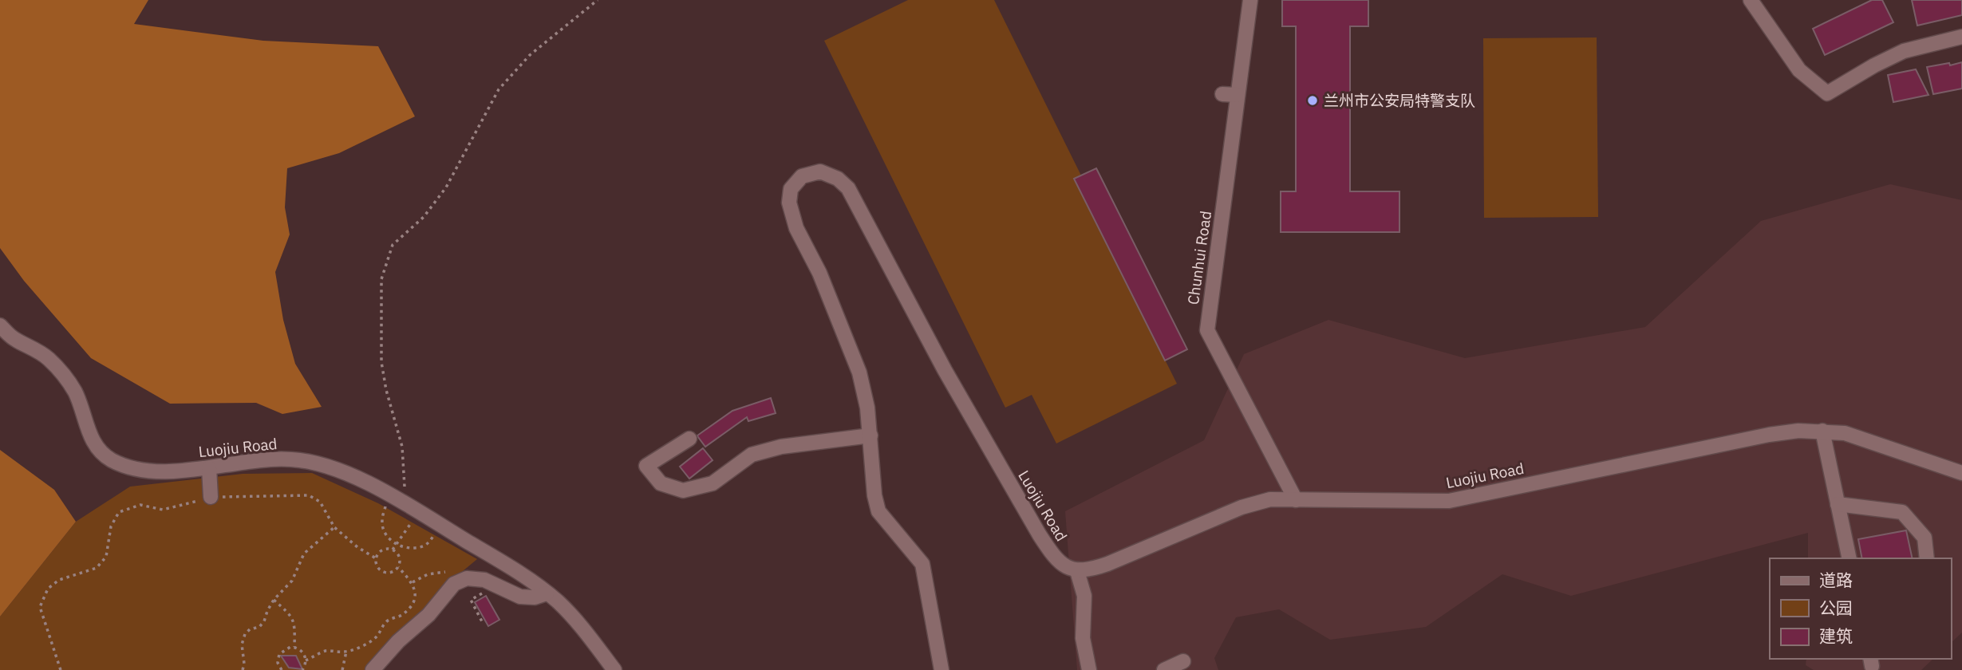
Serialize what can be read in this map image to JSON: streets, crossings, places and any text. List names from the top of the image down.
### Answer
{
  "streets": {
    "street": ["Chunhui Road", "Luojiu Road"]
  },
  "crossings": [
    ["Chunhui Road", "Luojiu Road"]
  ],
  "places": ["兰州市公安局特警支队"],
  "legend": ["道路", "公园", "建筑"]
}
